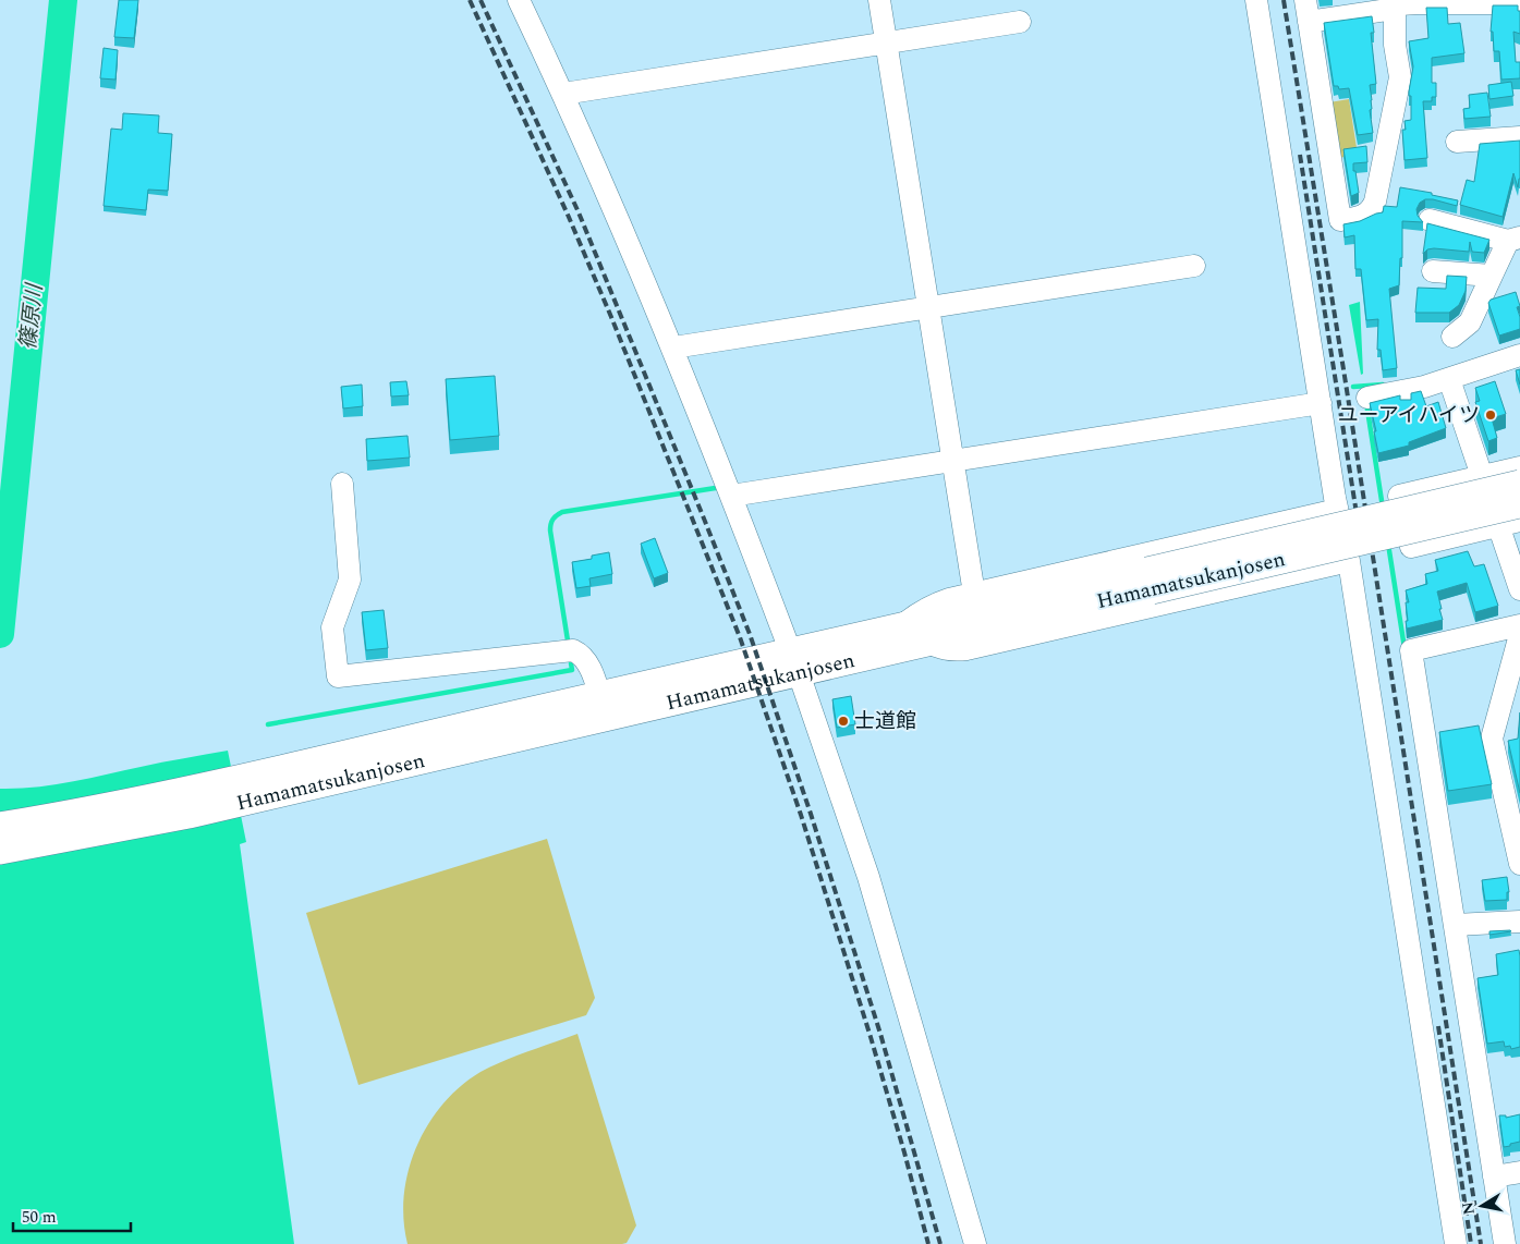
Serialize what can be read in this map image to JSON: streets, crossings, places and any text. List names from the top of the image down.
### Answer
{
  "streets": {
    "main road": ["Hamamatsukanjosen"]
  },
  "water": ["篠原川"],
  "places": ["ユーアイハイツ", "士道館"],
  "scale_bar": "50 m",
  "north": "left"
}
